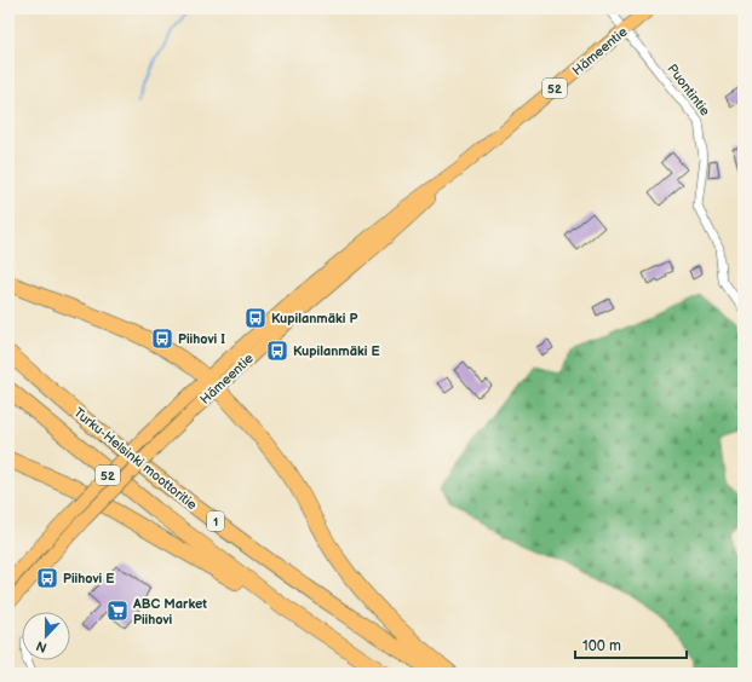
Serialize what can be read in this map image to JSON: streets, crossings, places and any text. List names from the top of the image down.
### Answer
{
  "streets": {
    "highway": ["Turku-Helsinki moottoritie", "1"],
    "main road": ["Hämeentie", "52"],
    "street": ["Puontintie"]
  },
  "crossings": [
    ["Hämeentie", "Puontintie"]
  ],
  "places": {
    "bus stop": [
      "Kupilanmäki P",
      "Piihovi I",
      "Kupilanmäki E",
      "Piihovi E"
    ],
    "supermarket": ["ABC Market Piihovi"]
  },
  "scale_bar": "100 m",
  "north": "bottom"
}
